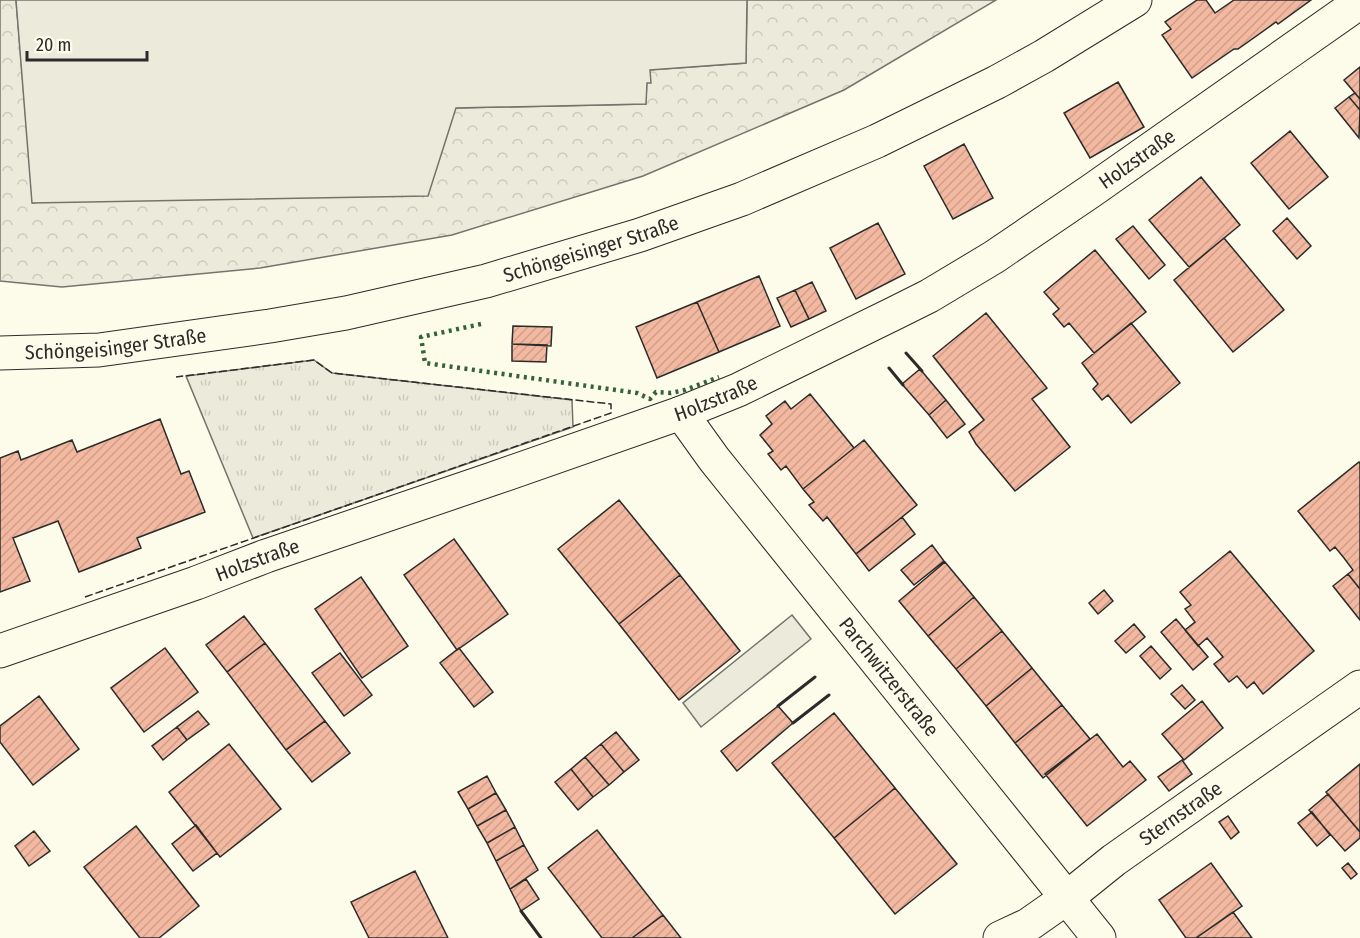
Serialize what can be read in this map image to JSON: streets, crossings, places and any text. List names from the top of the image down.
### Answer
{
  "streets": {
    "street": [
      "Holzstraße",
      "Schöngeisinger Straße",
      "Parchwitzerstraße",
      "Sternstraße"
    ]
  },
  "crossings": [
    ["Holzstraße", "Parchwitzerstraße"],
    ["Parchwitzerstraße", "Sternstraße"]
  ],
  "scale_bar": "20 m"
}
